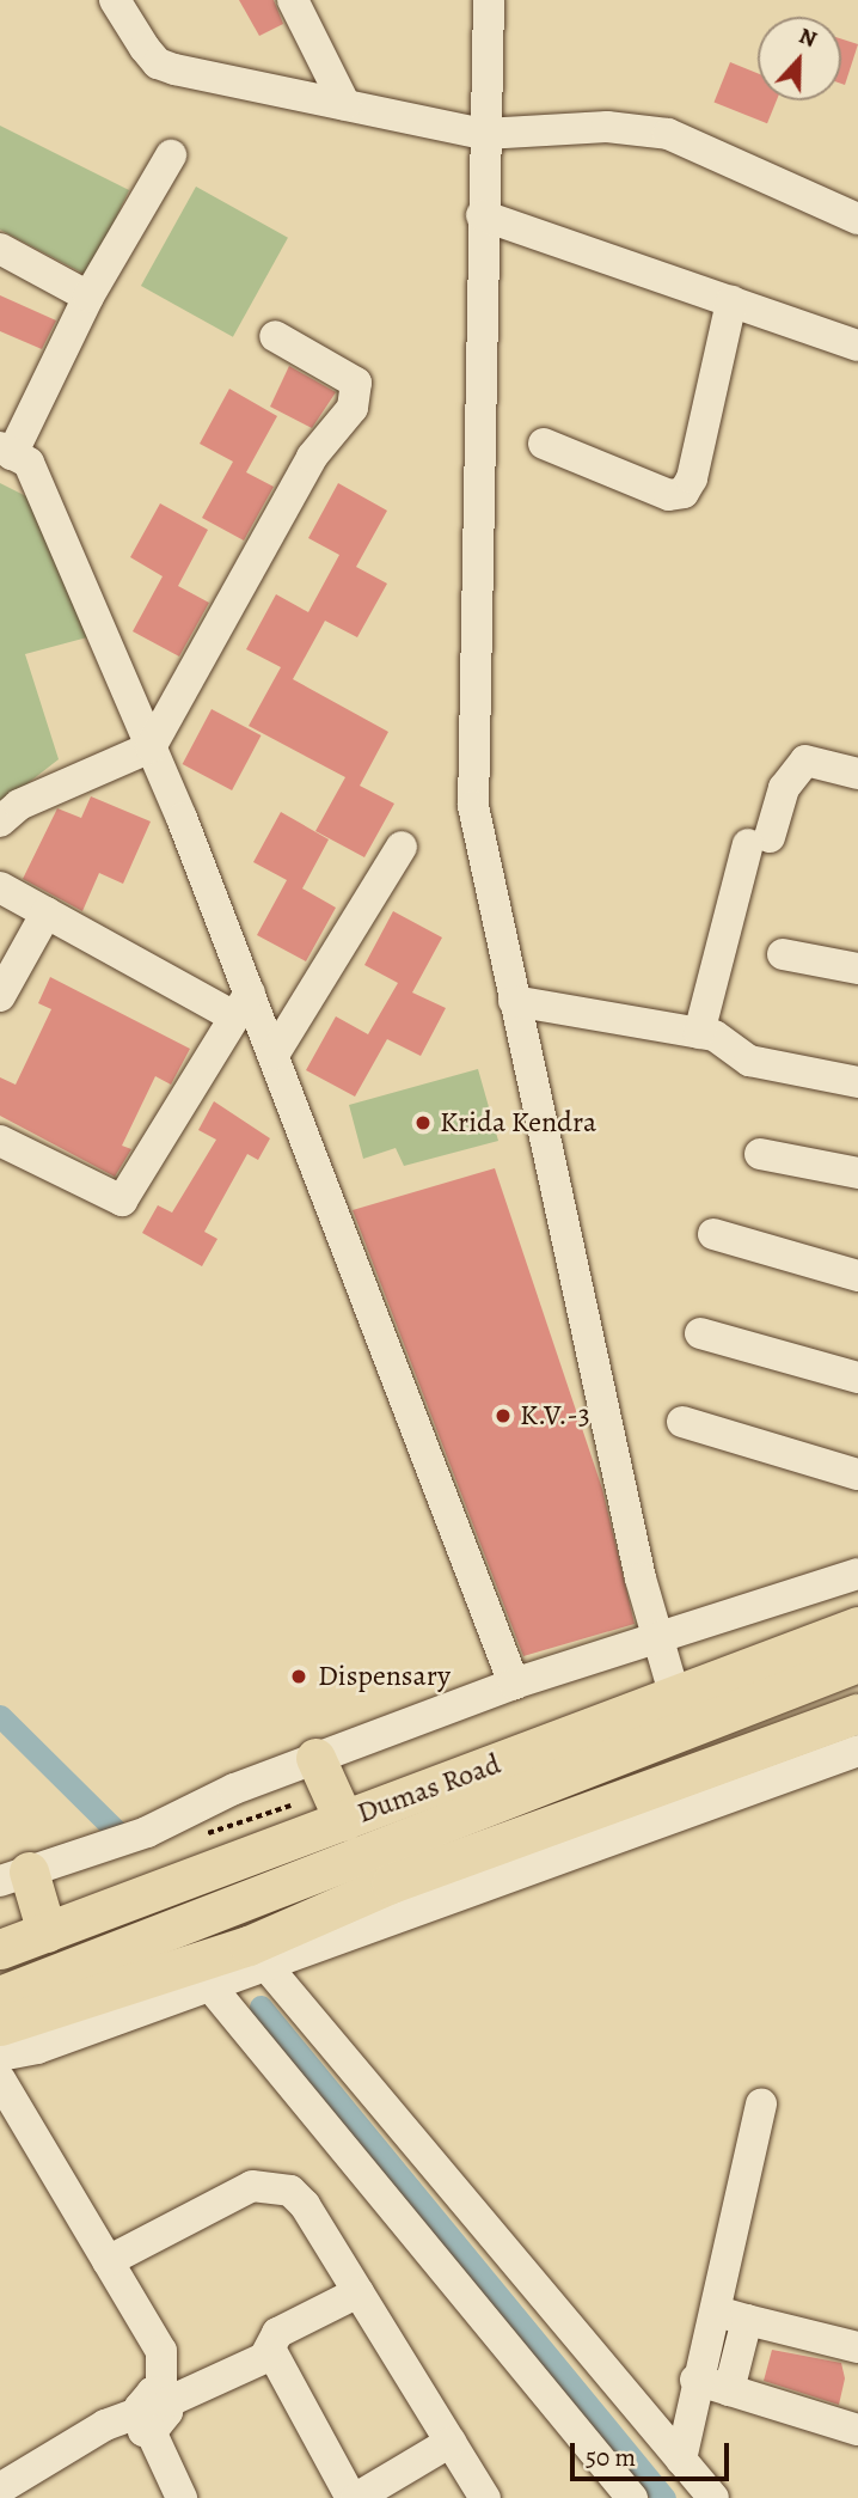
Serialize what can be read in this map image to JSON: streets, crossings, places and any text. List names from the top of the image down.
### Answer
{
  "streets": {
    "main road": ["Dumas Road"]
  },
  "places": ["Krida Kendra", "K.V.-3", "Dispensary"],
  "scale_bar": "50 m",
  "north": "top"
}
